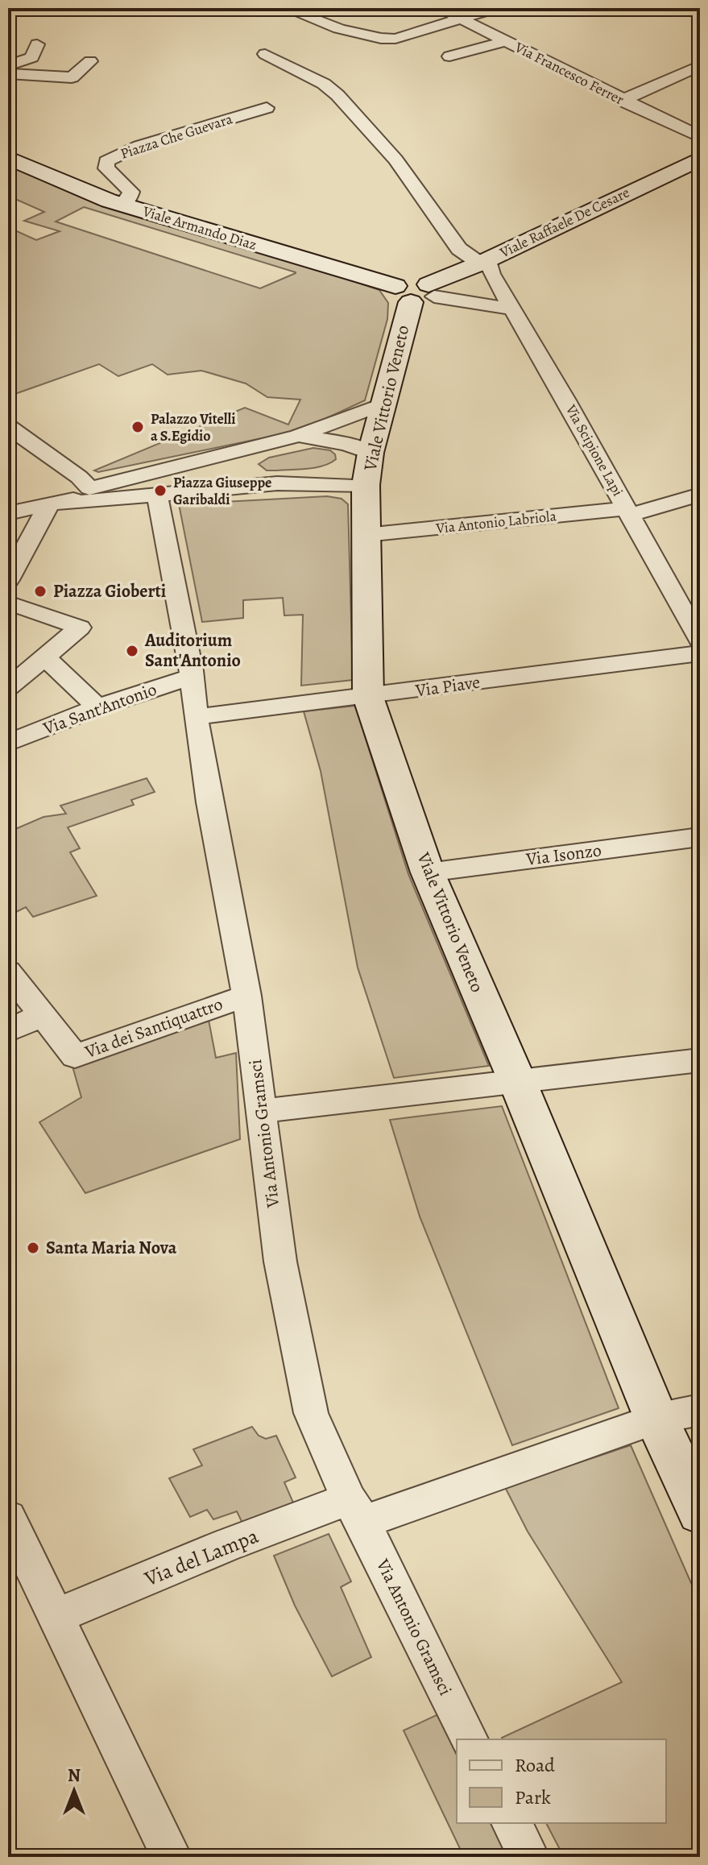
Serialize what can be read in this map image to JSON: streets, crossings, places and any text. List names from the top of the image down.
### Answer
{
  "streets": {
    "main road": ["Viale Raffaele De Cesare", "Viale Armando Diaz", "Viale Vittorio Veneto"],
    "street": [
      "Via Francesco Ferrer",
      "Piazza Che Guevara",
      "Via Scipione Lapi",
      "Via Antonio Labriola",
      "Via Piave",
      "Via Sant'Antonio",
      "Via Isonzo",
      "Via dei Santiquattro",
      "Via Antonio Gramsci",
      "Via del Lampa"
    ]
  },
  "crossings": [
    ["Piazza Che Guevara", "Viale Armando Diaz"],
    ["Viale Raffaele De Cesare", "Viale Armando Diaz"],
    ["Viale Raffaele De Cesare", "Viale Vittorio Veneto"],
    ["Viale Raffaele De Cesare", "Via Scipione Lapi"],
    ["Viale Armando Diaz", "Viale Vittorio Veneto"],
    ["Viale Vittorio Veneto", "Via Antonio Labriola"],
    ["Viale Vittorio Veneto", "Via Piave"],
    ["Viale Vittorio Veneto", "Via Isonzo"],
    ["Viale Vittorio Veneto", "Via del Lampa"],
    ["Via Scipione Lapi", "Via Antonio Labriola"],
    ["Via Piave", "Via Antonio Gramsci"],
    ["Via Sant'Antonio", "Via Antonio Gramsci"],
    ["Via dei Santiquattro", "Via Antonio Gramsci"],
    ["Via Antonio Gramsci", "Via del Lampa"]
  ],
  "places": [
    "Palazzo Vitelli a S.Egidio",
    "Piazza Giuseppe Garibaldi",
    "Piazza Gioberti",
    "Auditorium Sant'Antonio",
    "Santa Maria Nova"
  ],
  "legend": ["Road", "Park"],
  "north": "top"
}
